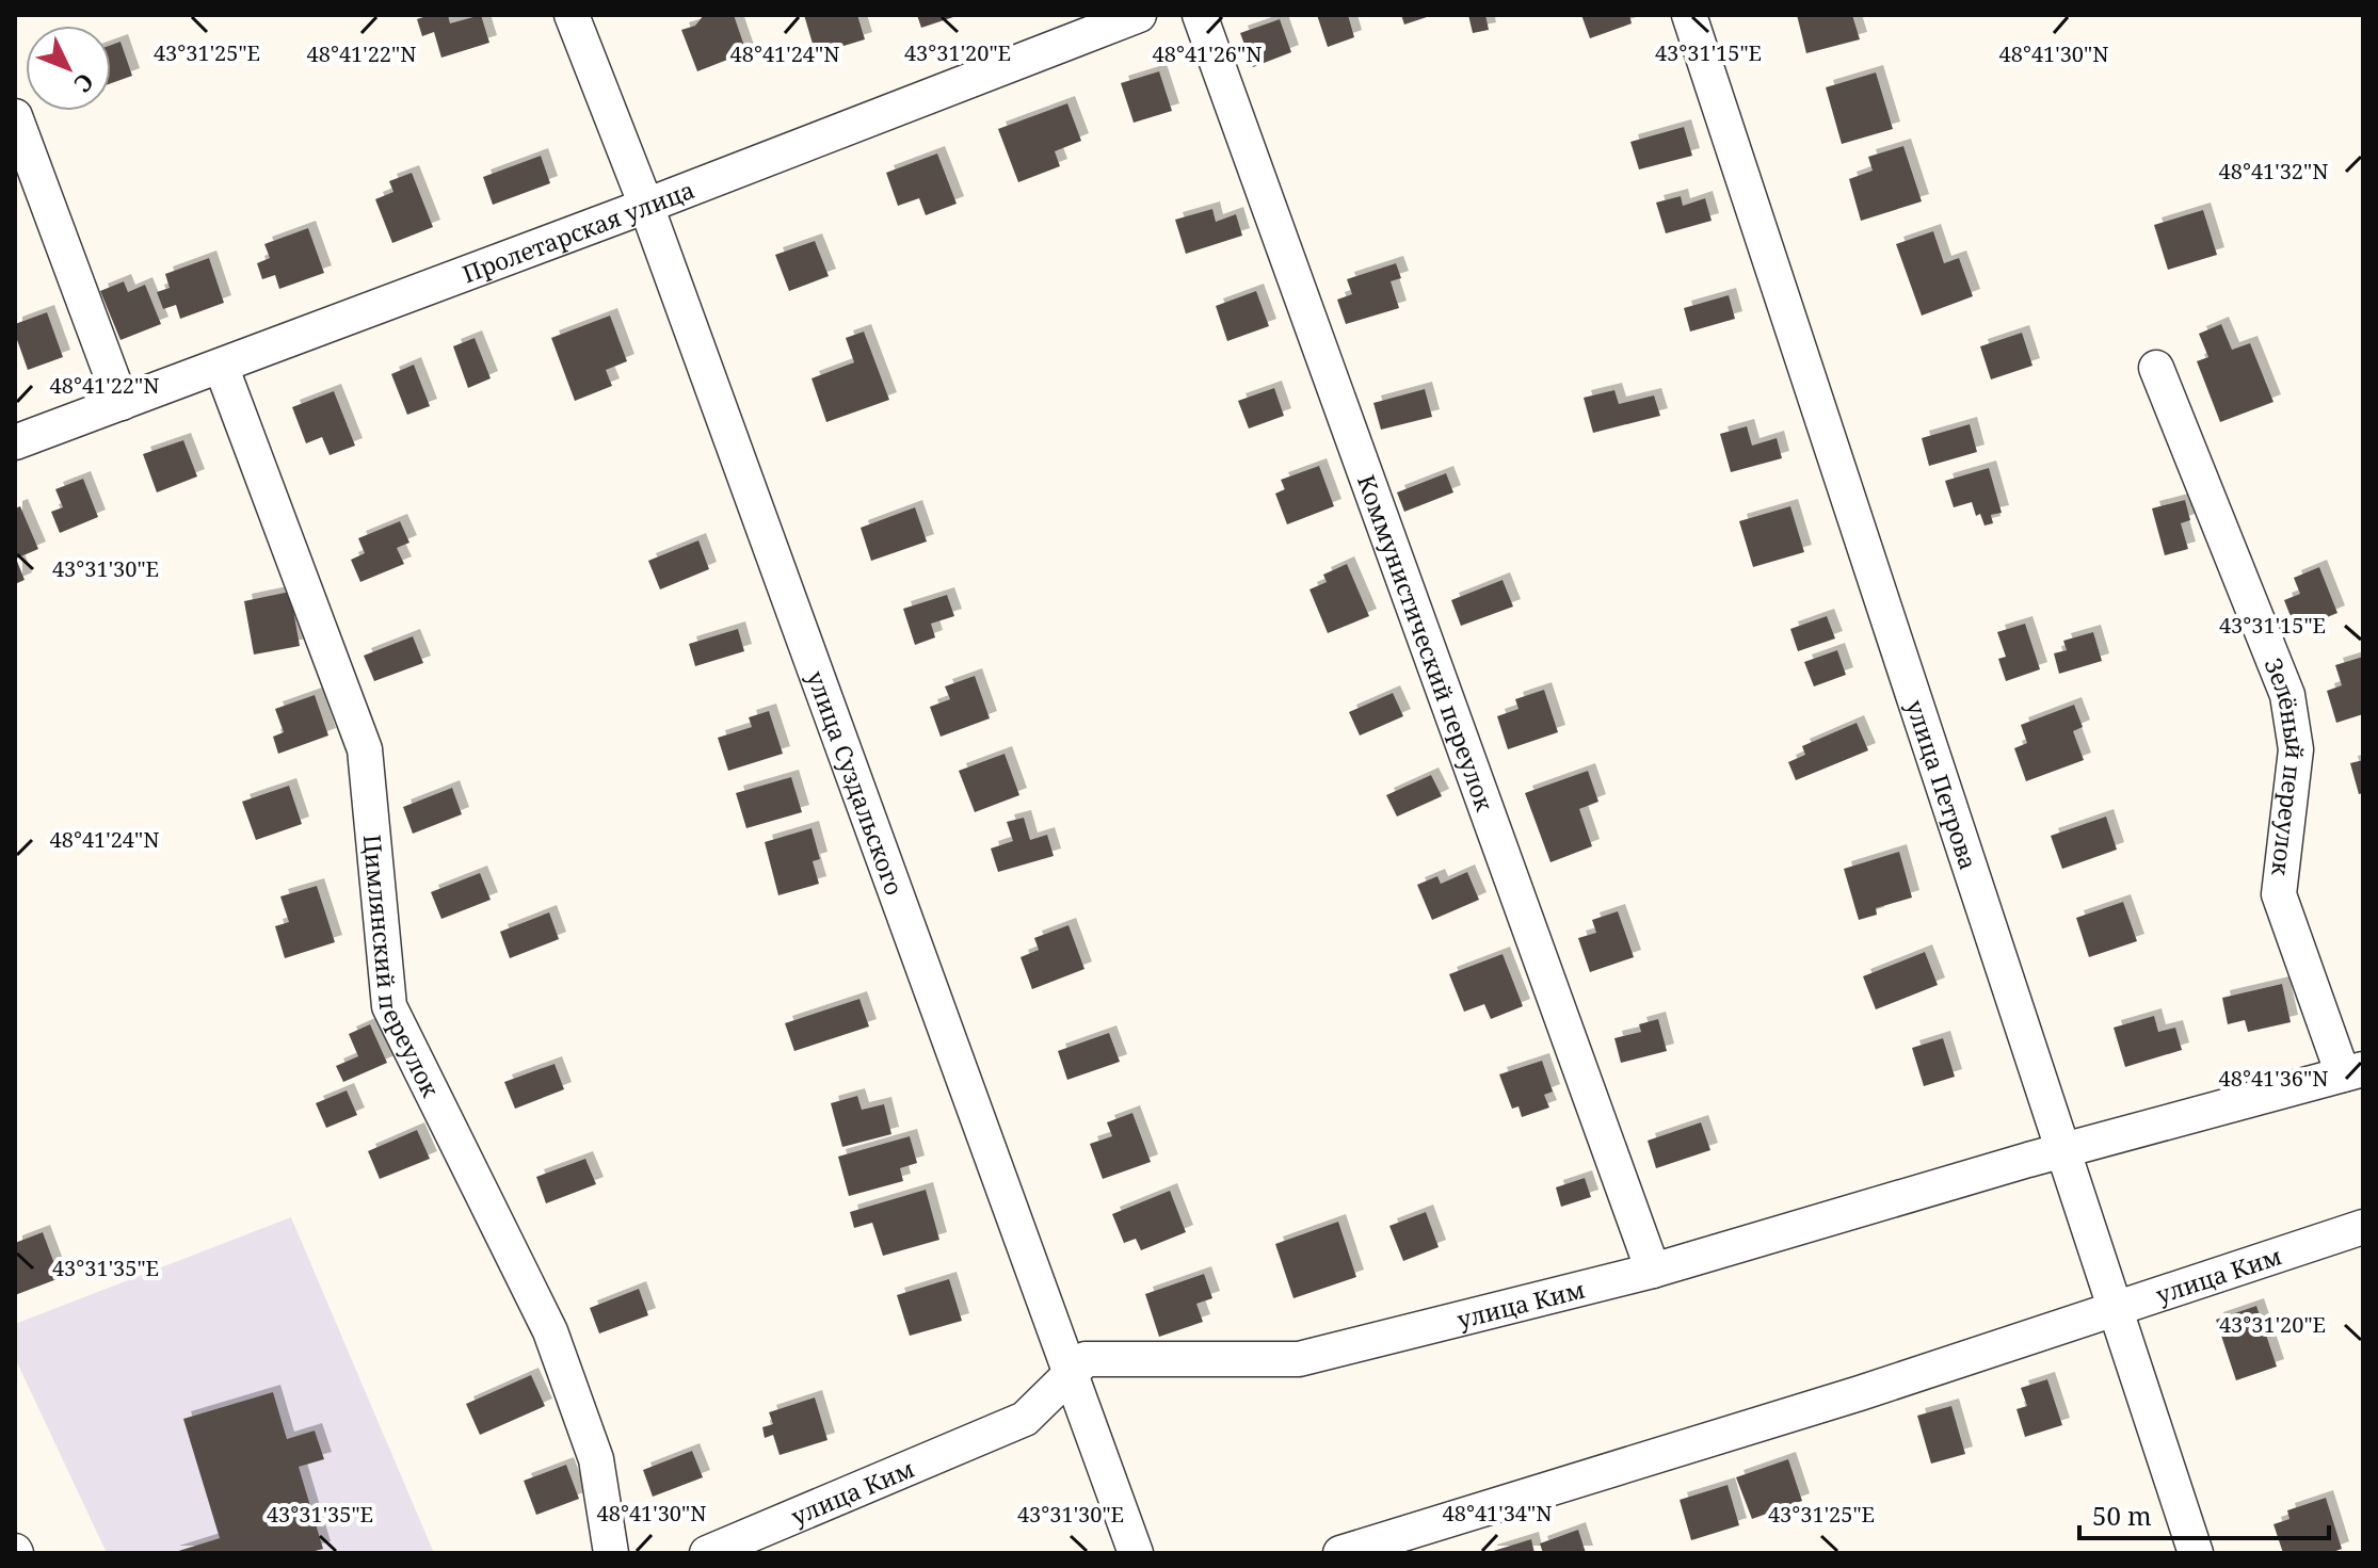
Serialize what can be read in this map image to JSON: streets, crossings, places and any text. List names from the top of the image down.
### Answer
{
  "streets": {
    "street": [
      "Пролетарская улица",
      "Коммунистический переулок",
      "Зелёный переулок",
      "улица Суздальского",
      "улица Петрова",
      "Цимлянский переулок",
      "улица Ким"
    ]
  },
  "crossings": [
    ["Пролетарская улица", "улица Суздальского"],
    ["Пролетарская улица", "Цимлянский переулок"],
    ["Коммунистический переулок", "улица Ким"],
    ["Зелёный переулок", "улица Ким"],
    ["улица Суздальского", "улица Ким"],
    ["улица Петрова", "улица Ким"]
  ],
  "scale_bar": "50 m",
  "north": "bottom right",
  "coordinates": [
    "43°31'20\"E",
    "43°31'15\"E",
    "43°31'25\"E",
    "48°41'22\"N",
    "48°41'24\"N",
    "48°41'26\"N",
    "48°41'30\"N",
    "48°41'32\"N",
    "43°31'30\"E",
    "48°41'36\"N",
    "43°31'35\"E",
    "48°41'34\"N"
  ]
}
